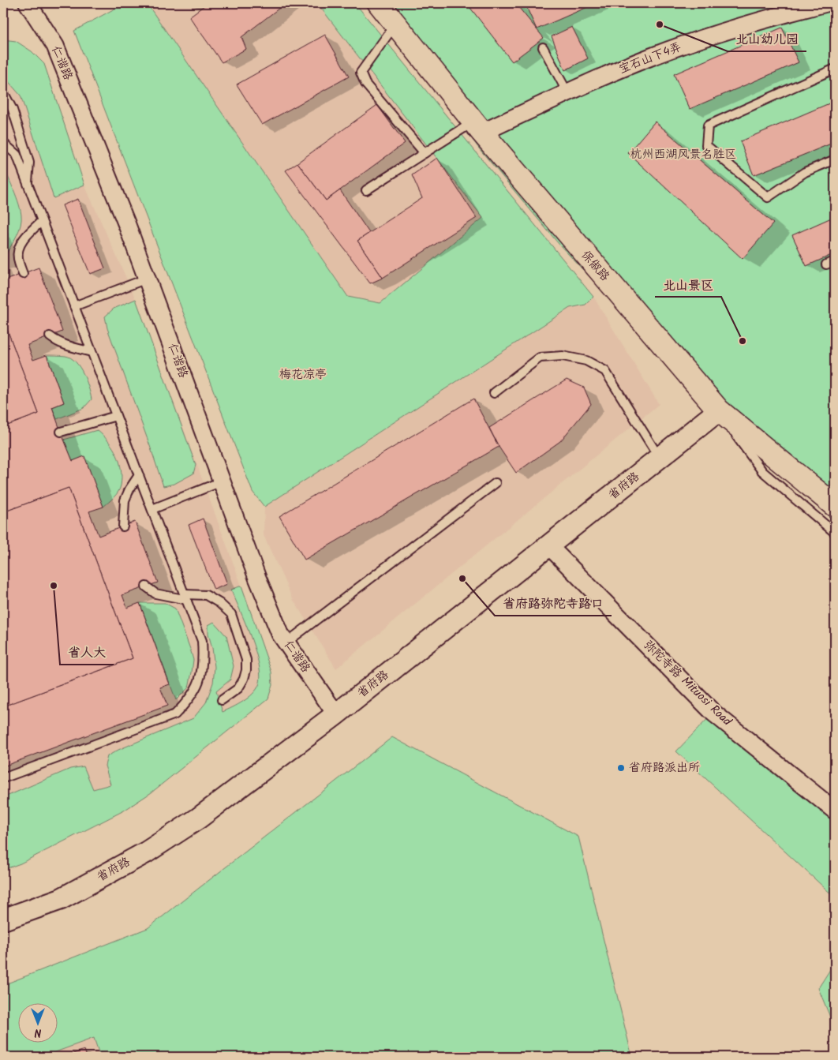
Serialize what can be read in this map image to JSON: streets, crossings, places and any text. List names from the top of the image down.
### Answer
{
  "streets": {
    "main road": ["保俶路"],
    "street": [
      "宝石山下4弄",
      "仁谐路",
      "省府路",
      "弥陀寺路 Mituosi Road"
    ]
  },
  "crossings": [
    ["宝石山下4弄", "保俶路"],
    ["仁谐路", "省府路"],
    ["保俶路", "省府路"],
    ["省府路", "弥陀寺路 Mituosi Road"]
  ],
  "parks": ["杭州西湖风景名胜区", "梅花凉亭"],
  "places": [
    "北山幼儿园",
    "北山景区",
    "省府路弥陀寺路口",
    "省人大",
    "省府路派出所"
  ],
  "north": "bottom"
}
